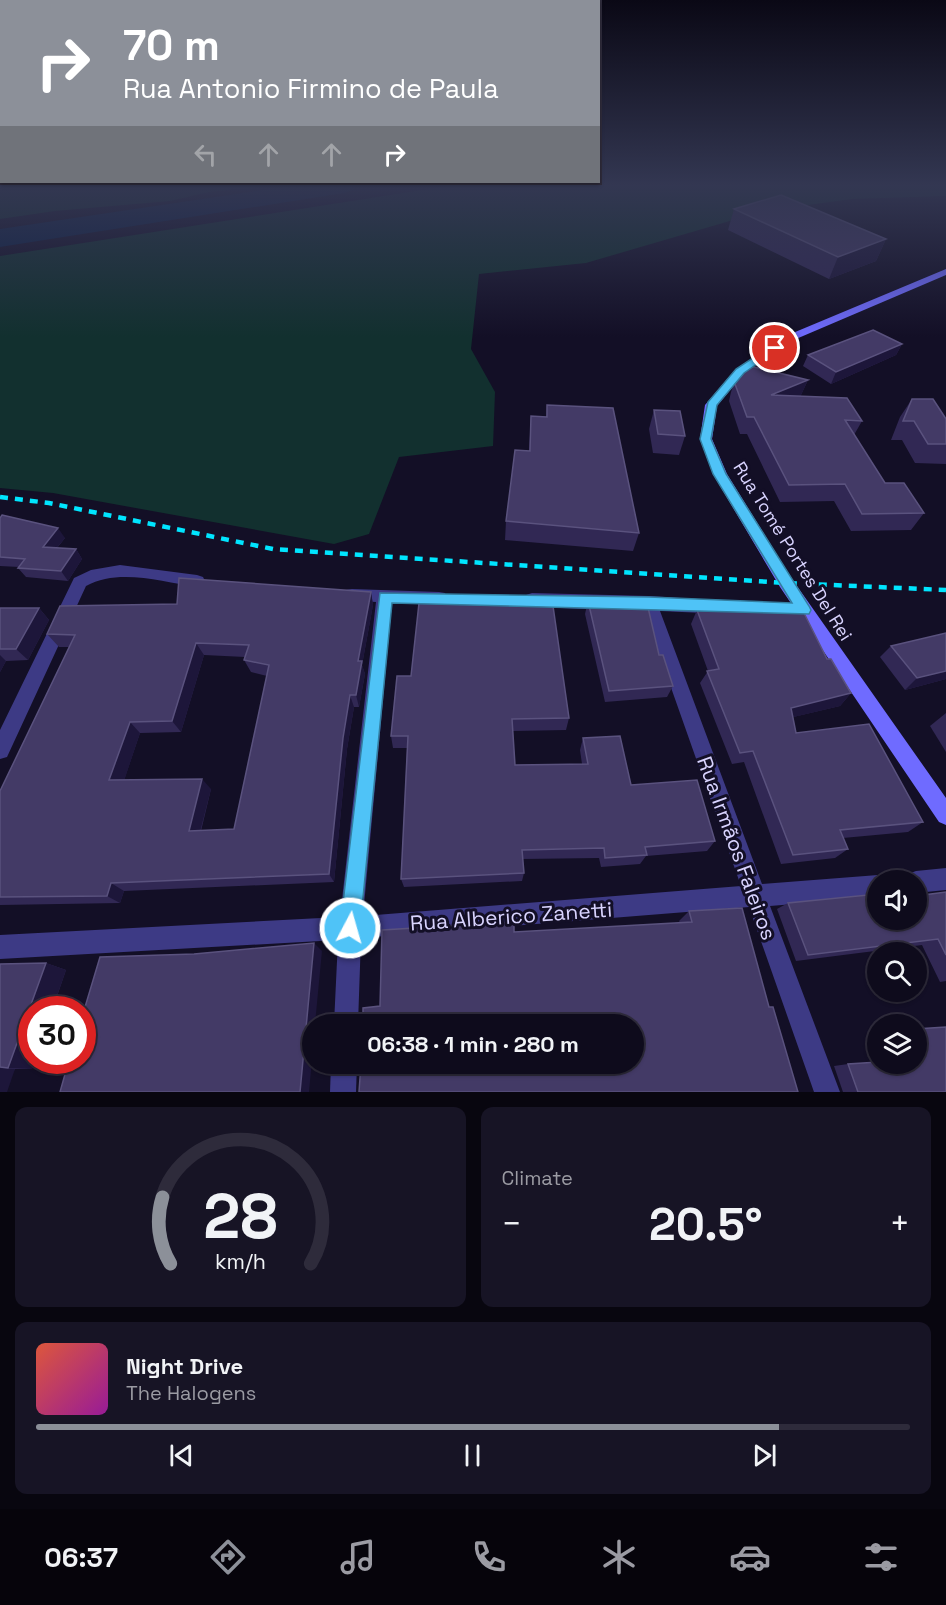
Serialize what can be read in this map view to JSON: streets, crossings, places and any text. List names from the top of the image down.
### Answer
{
  "streets": {
    "main road": ["Rua Tomé Portes Del Rei"],
    "street": ["Rua Irmãos Faleiros", "Rua Alberico Zanetti"]
  },
  "crossings": [
    ["Rua Irmãos Faleiros", "Rua Alberico Zanetti"]
  ],
  "page": {
    "turn": ["70 m", "Rua Antonio Firmino de Paula"],
    "limit": "30",
    "trip": "06:38 · 1 min · 280 m",
    "tile": "Climate",
    "heat": ["−", "20.5°", "+"],
    "song": ["Night Drive", "The Halogens"],
    "tabs": "06:37",
    "gauge": ["28", "km/h"]
  }
}
